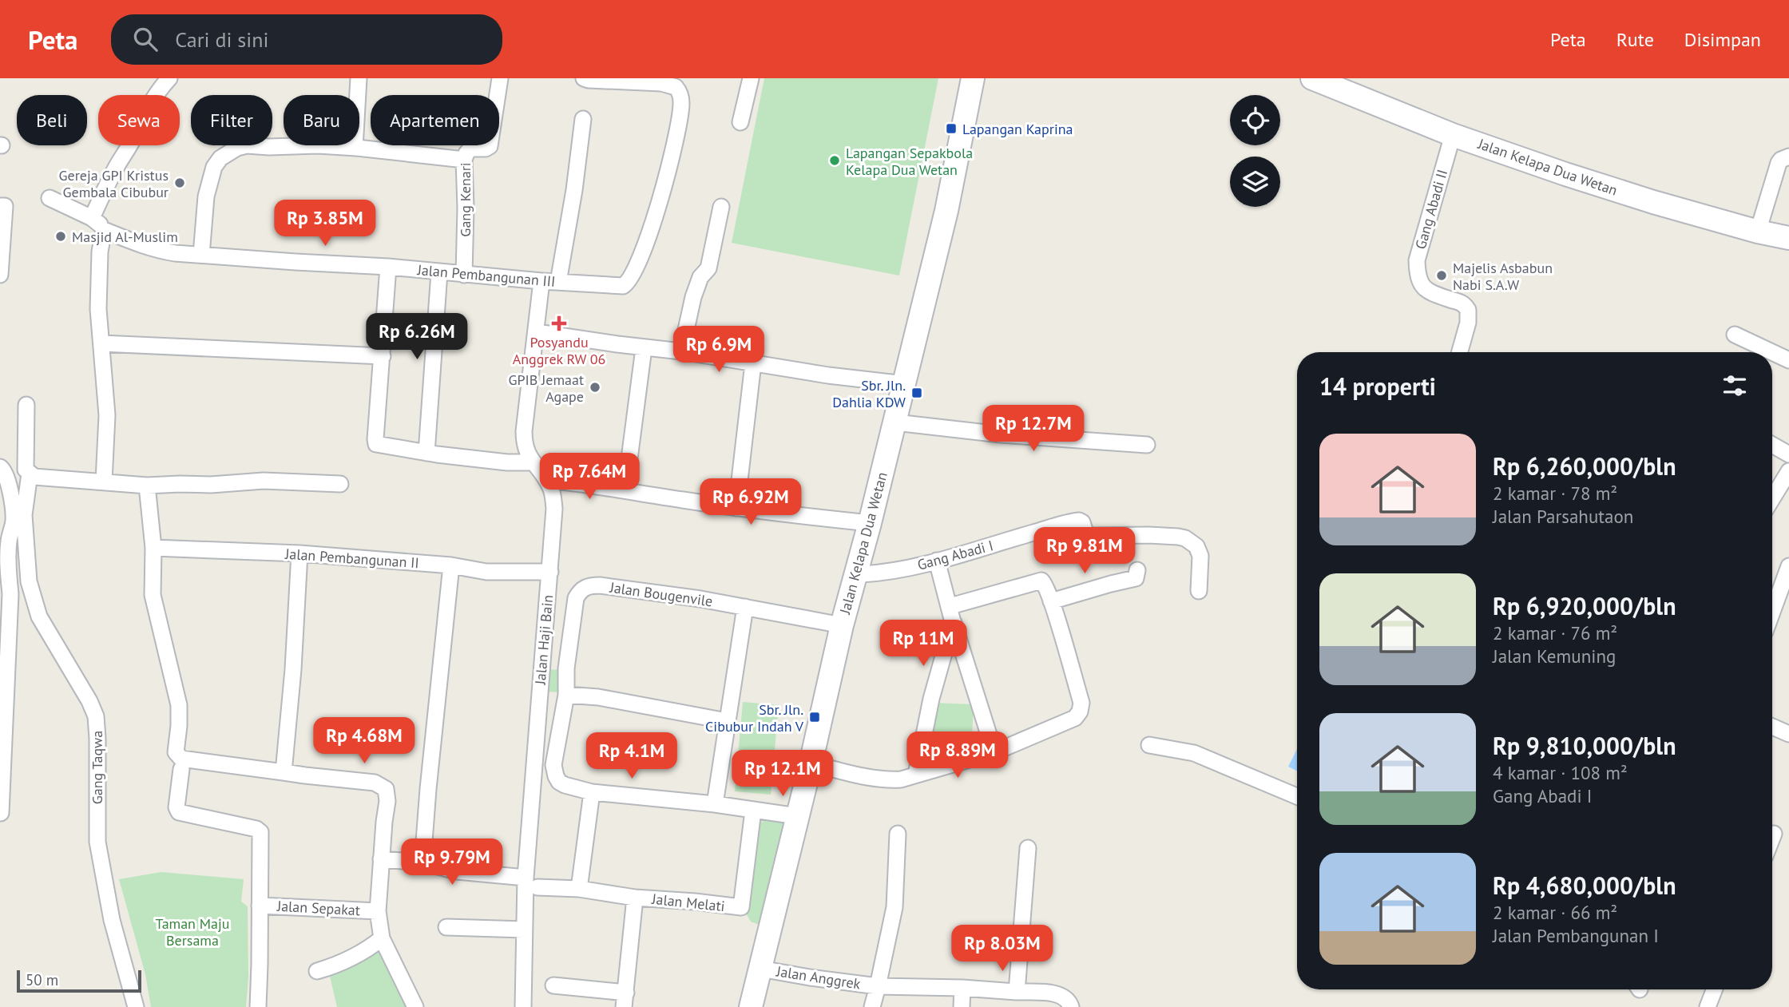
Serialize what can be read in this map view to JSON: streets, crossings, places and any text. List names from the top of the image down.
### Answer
{
  "streets": {
    "street": [
      "Jalan Kelapa Dua Wetan",
      "Gang Kenari",
      "Gang Abadi II",
      "Jalan Pembangunan III",
      "Gang Abadi I",
      "Jalan Pembangunan II",
      "Jalan Bougenvile",
      "Jalan Haji Bain",
      "Gang Taqwa",
      "Jalan Melati",
      "Jalan Sepakat",
      "Jalan Anggrek"
    ]
  },
  "crossings": [
    ["Jalan Kelapa Dua Wetan", "Gang Abadi II"],
    ["Jalan Kelapa Dua Wetan", "Gang Abadi I"],
    ["Jalan Kelapa Dua Wetan", "Jalan Bougenvile"],
    ["Jalan Kelapa Dua Wetan", "Jalan Anggrek"],
    ["Gang Kenari", "Jalan Pembangunan III"],
    ["Jalan Pembangunan III", "Jalan Haji Bain"],
    ["Jalan Pembangunan II", "Jalan Haji Bain"],
    ["Jalan Haji Bain", "Jalan Melati"]
  ],
  "parks": ["Taman Maju Bersama"],
  "places": {
    "transit": ["Lapangan Kaprina", "Sbr. Jln. Dahlia KDW", "Sbr. Jln. Cibubur Indah V"],
    "other": [
      "Lapangan Sepakbola Kelapa Dua Wetan",
      "Gereja GPI Kristus Gembala Cibubur",
      "Masjid Al-Muslim",
      "Majelis Asbabun Nabi S.A.W",
      "GPIB Jemaat Agape"
    ],
    "health": ["Posyandu Anggrek RW 06"]
  },
  "scale_bar": "50 m",
  "page": {
    "header": "Peta",
    "search": "Cari di sini",
    "nav": ["Peta", "Rute", "Disimpan"],
    "chip": [
      "Beli",
      "Sewa",
      "Filter",
      "Baru",
      "Apartemen"
    ],
    "price": [
      "Rp 3.85M",
      "Rp 6.26M",
      "Rp 6.9M",
      "Rp 12.7M",
      "Rp 7.64M",
      "Rp 6.92M",
      "Rp 9.81M",
      "Rp 11M",
      "Rp 4.68M",
      "Rp 8.89M",
      "Rp 4.1M",
      "Rp 12.1M",
      "Rp 9.79M",
      "Rp 8.03M"
    ],
    "heading": "14 properti",
    "list": [
      {
        "name": "Rp 6,260,000/bln",
        "note": "2 kamar · 78 m² · Jalan Parsahutaon"
      },
      {
        "name": "Rp 6,920,000/bln",
        "note": "2 kamar · 76 m² · Jalan Kemuning"
      },
      {
        "name": "Rp 9,810,000/bln",
        "note": "4 kamar · 108 m² · Gang Abadi I"
      },
      {
        "name": "Rp 4,680,000/bln",
        "note": "2 kamar · 66 m² · Jalan Pembangunan I"
      }
    ],
    "scale": "50 m"
  }
}
